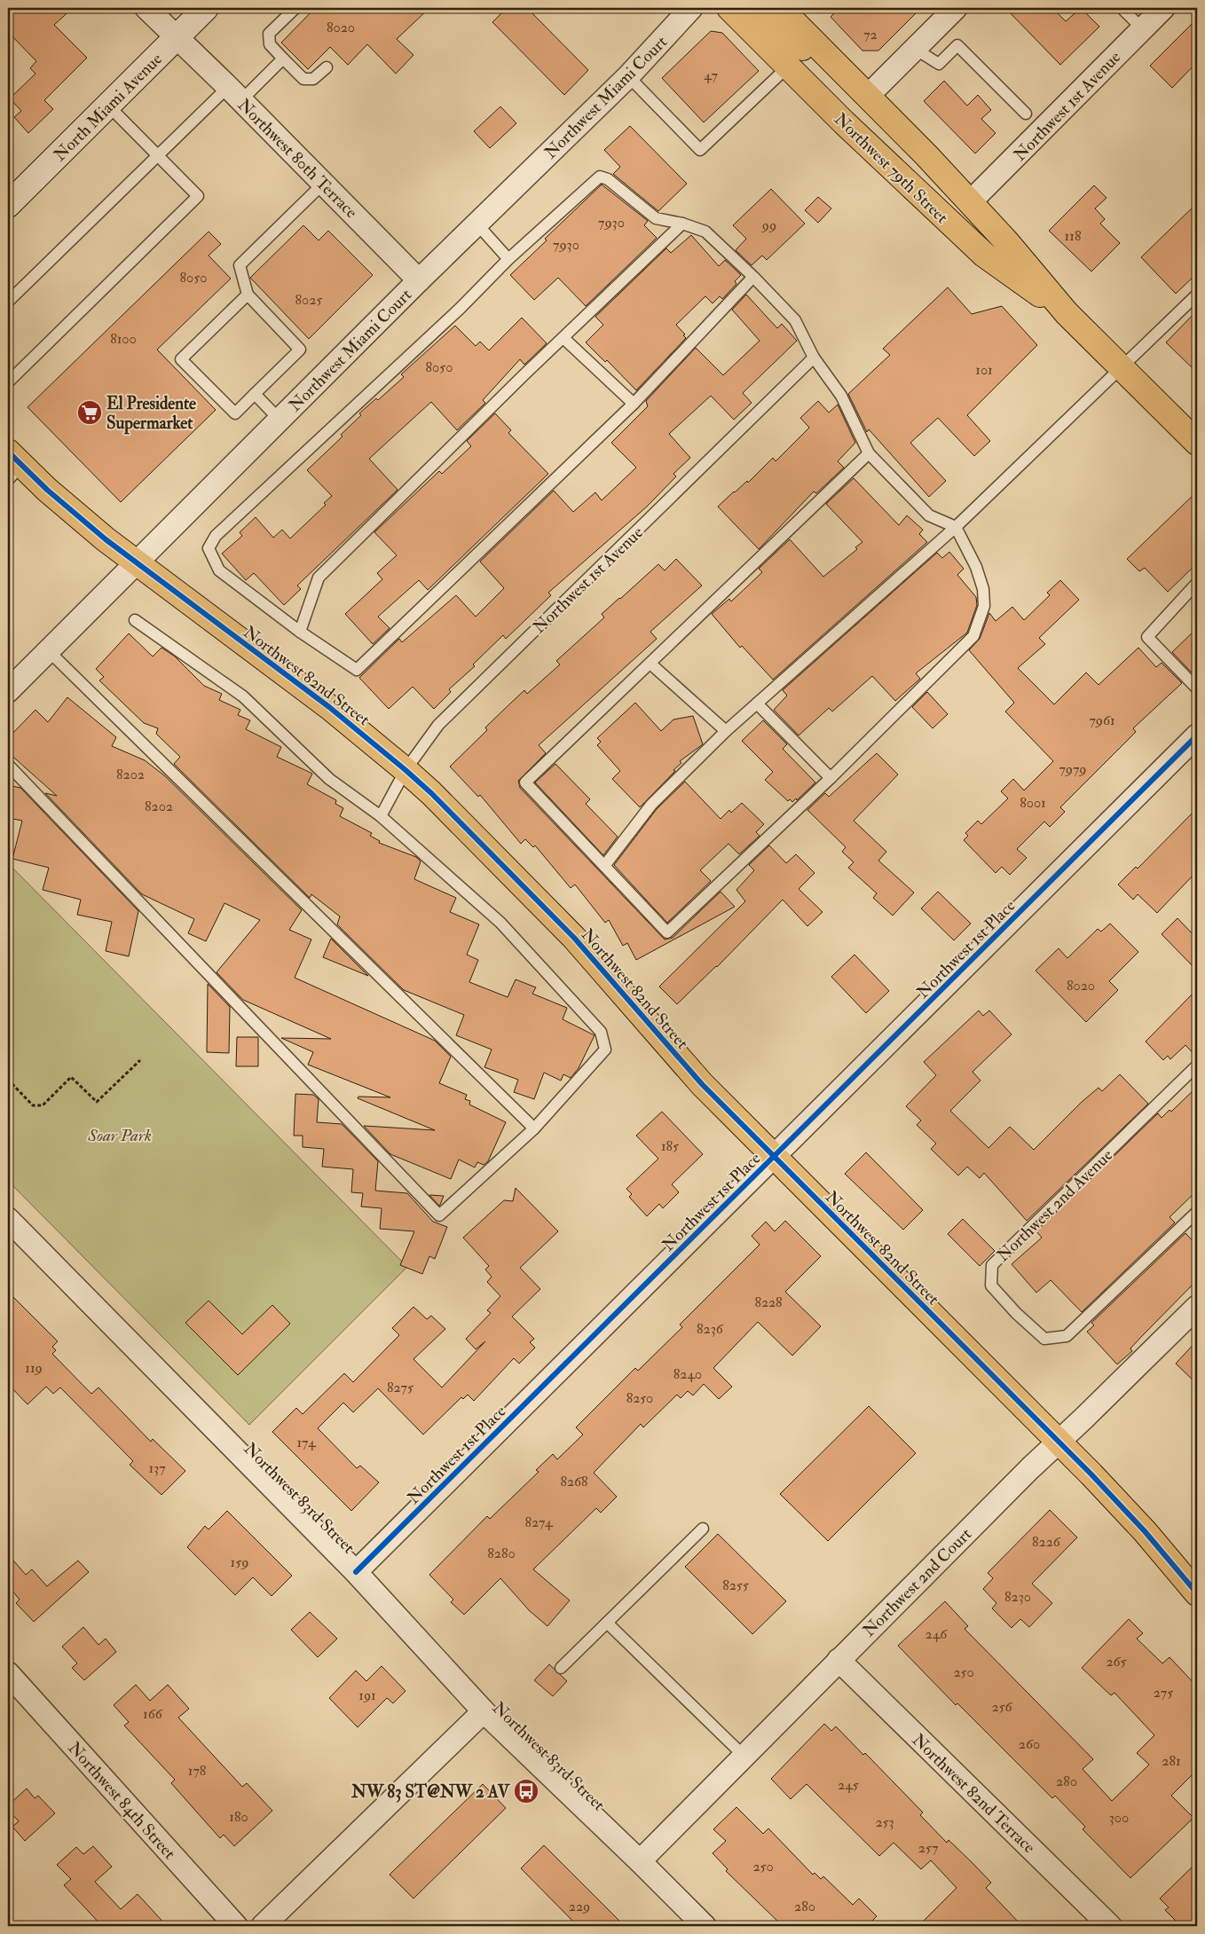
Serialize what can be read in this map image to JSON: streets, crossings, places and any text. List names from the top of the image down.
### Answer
{
  "streets": {
    "main road": ["North Miami Avenue", "Northwest 79th Street", "Northwest 82nd Street"],
    "street": [
      "Northwest Miami Court",
      "Northwest 1st Avenue",
      "Northwest 80th Terrace",
      "Northwest 1st Place",
      "Northwest 83rd Street",
      "Northwest 2nd Court",
      "Northwest 82nd Terrace",
      "Northwest 84th Street"
    ],
    "lane": ["Northwest 2nd Avenue"]
  },
  "crossings": [
    ["Northwest Miami Court", "Northwest 80th Terrace"],
    ["Northwest Miami Court", "Northwest 82nd Street"],
    ["Northwest 1st Avenue", "Northwest 79th Street"],
    ["Northwest 1st Avenue", "Northwest 82nd Street"],
    ["North Miami Avenue", "Northwest 80th Terrace"],
    ["Northwest 82nd Street", "Northwest 1st Place"],
    ["Northwest 82nd Street", "Northwest 2nd Court"],
    ["Northwest 1st Place", "Northwest 83rd Street"],
    ["Northwest 83rd Street", "Northwest 2nd Court"],
    ["Northwest 2nd Court", "Northwest 82nd Terrace"]
  ],
  "parks": ["Soar Park"],
  "places": {
    "supermarket": ["El Presidente Supermarket"],
    "bus stop": ["NW 83 ST@NW 2 AV"]
  },
  "house_numbers": [
    "8020",
    "72",
    "47",
    "7930",
    "99",
    "118",
    "7930",
    "8050",
    "8025",
    "8100",
    "8050",
    "101",
    "7961",
    "7979",
    "8202",
    "8001",
    "8202",
    "8020",
    "185",
    "8228",
    "8236",
    "119",
    "8240",
    "8275",
    "8250",
    "174",
    "137",
    "8268",
    "8274",
    "8226",
    "8280",
    "159",
    "8255",
    "8230",
    "246",
    "265",
    "250",
    "275",
    "191",
    "256",
    "166",
    "260",
    "281",
    "178",
    "280",
    "245",
    "180",
    "300",
    "253",
    "257",
    "250",
    "229",
    "280"
  ]
}
